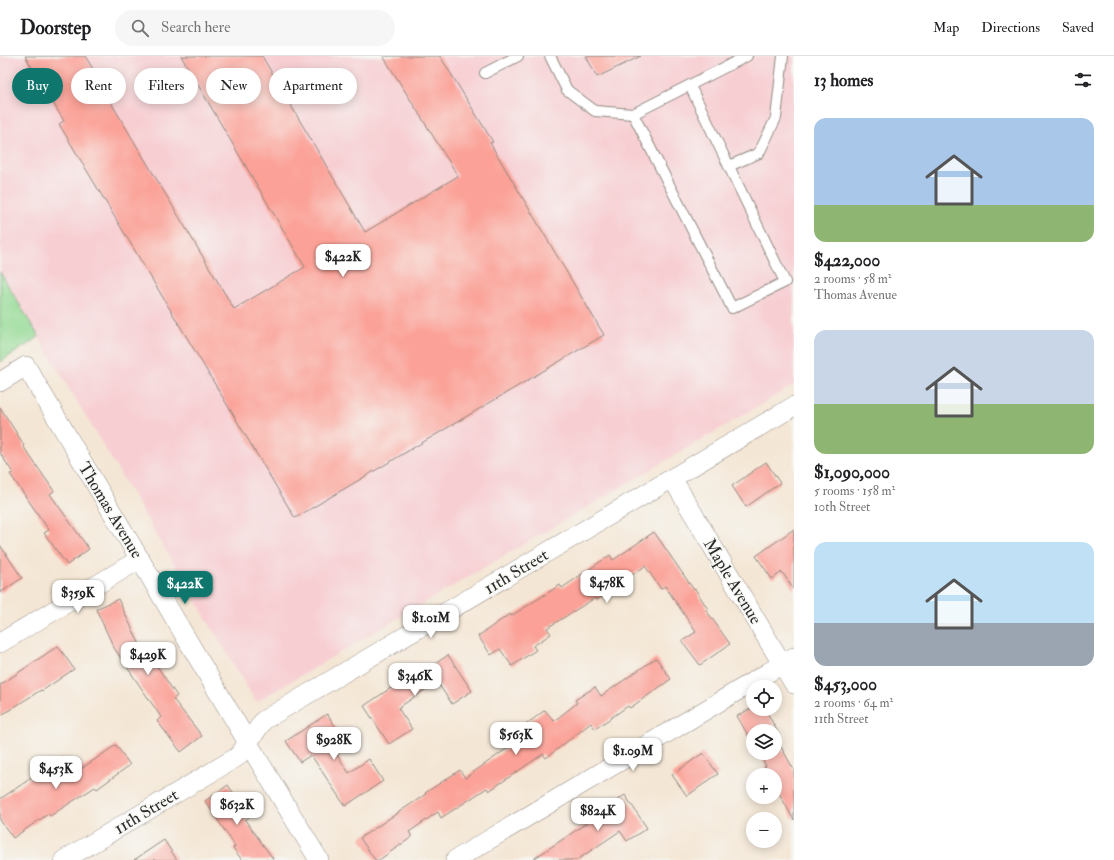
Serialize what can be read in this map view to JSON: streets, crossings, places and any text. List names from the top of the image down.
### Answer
{
  "streets": {
    "street": ["Thomas Avenue", "11th Street", "Maple Avenue"]
  },
  "crossings": [
    ["Thomas Avenue", "11th Street"],
    ["11th Street", "Maple Avenue"]
  ],
  "page": {
    "header": "Doorstep",
    "search": "Search here",
    "nav": ["Map", "Directions", "Saved"],
    "heading": "13 homes",
    "chip": [
      "Buy",
      "Rent",
      "Filters",
      "New",
      "Apartment"
    ],
    "list": [
      {
        "name": "$422,000",
        "note": "2 rooms · 58 m² · Thomas Avenue"
      },
      {
        "name": "$1,090,000",
        "note": "5 rooms · 158 m² · 10th Street"
      },
      {
        "name": "$453,000",
        "note": "2 rooms · 64 m² · 11th Street"
      }
    ],
    "price": [
      "$422K",
      "$478K",
      "$422K",
      "$359K",
      "$1.01M",
      "$429K",
      "$346K",
      "$563K",
      "$928K",
      "$1.09M",
      "$453K",
      "$632K",
      "$824K"
    ],
    "map_buttons": ["+", "−"]
  }
}
